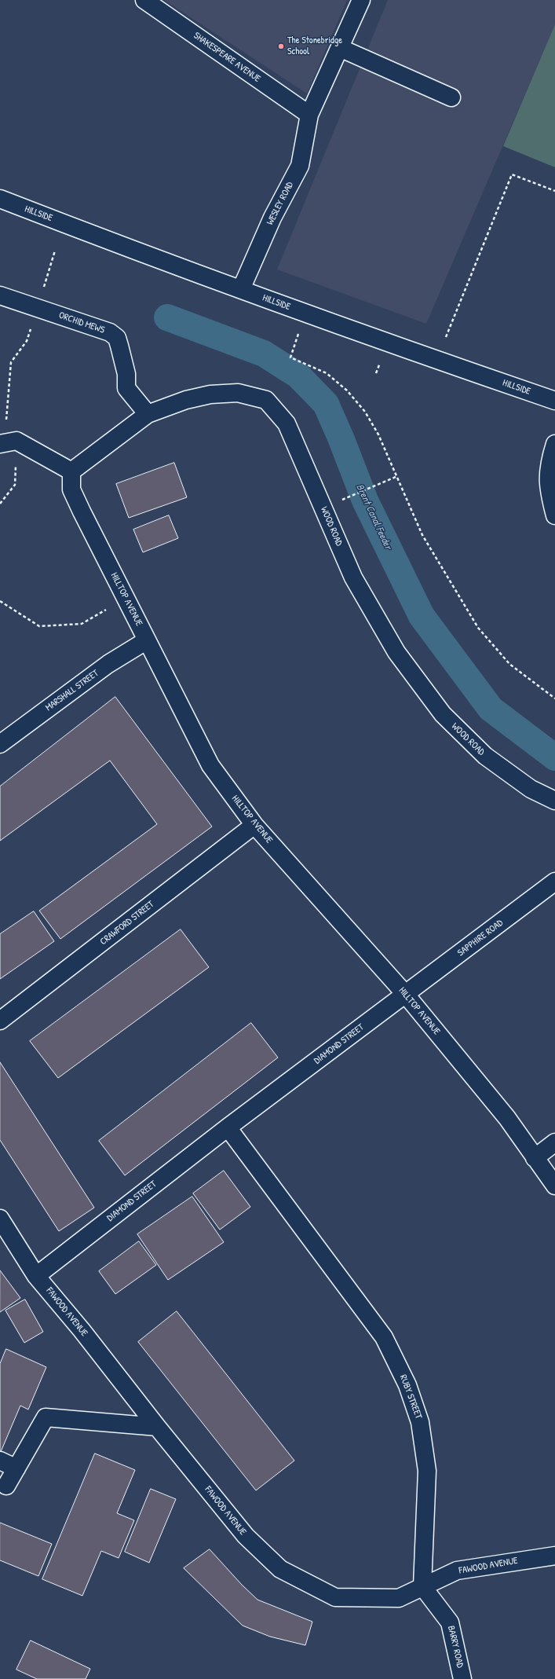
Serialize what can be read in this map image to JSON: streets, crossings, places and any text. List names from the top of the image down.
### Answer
{
  "streets": {
    "street": [
      "SHAKESPEARE AVENUE",
      "WESLEY ROAD",
      "HILLSIDE",
      "ORCHID MEWS",
      "WOOD ROAD",
      "HILLTOP AVENUE",
      "MARSHALL STREET",
      "CRAWFORD STREET",
      "SAPPHIRE ROAD",
      "DIAMOND STREET",
      "FAWOOD AVENUE",
      "RUBY STREET",
      "BARRY ROAD"
    ]
  },
  "crossings": [
    ["SHAKESPEARE AVENUE", "WESLEY ROAD"],
    ["WESLEY ROAD", "HILLSIDE"],
    ["ORCHID MEWS", "WOOD ROAD"],
    ["WOOD ROAD", "HILLTOP AVENUE"],
    ["HILLTOP AVENUE", "MARSHALL STREET"],
    ["HILLTOP AVENUE", "CRAWFORD STREET"],
    ["HILLTOP AVENUE", "SAPPHIRE ROAD"],
    ["HILLTOP AVENUE", "DIAMOND STREET"],
    ["SAPPHIRE ROAD", "DIAMOND STREET"],
    ["DIAMOND STREET", "FAWOOD AVENUE"],
    ["DIAMOND STREET", "RUBY STREET"],
    ["FAWOOD AVENUE", "RUBY STREET"],
    ["FAWOOD AVENUE", "BARRY ROAD"],
    ["RUBY STREET", "BARRY ROAD"]
  ],
  "water": ["Brent Canal Feeder"],
  "places": ["The Stonebridge School"]
}
